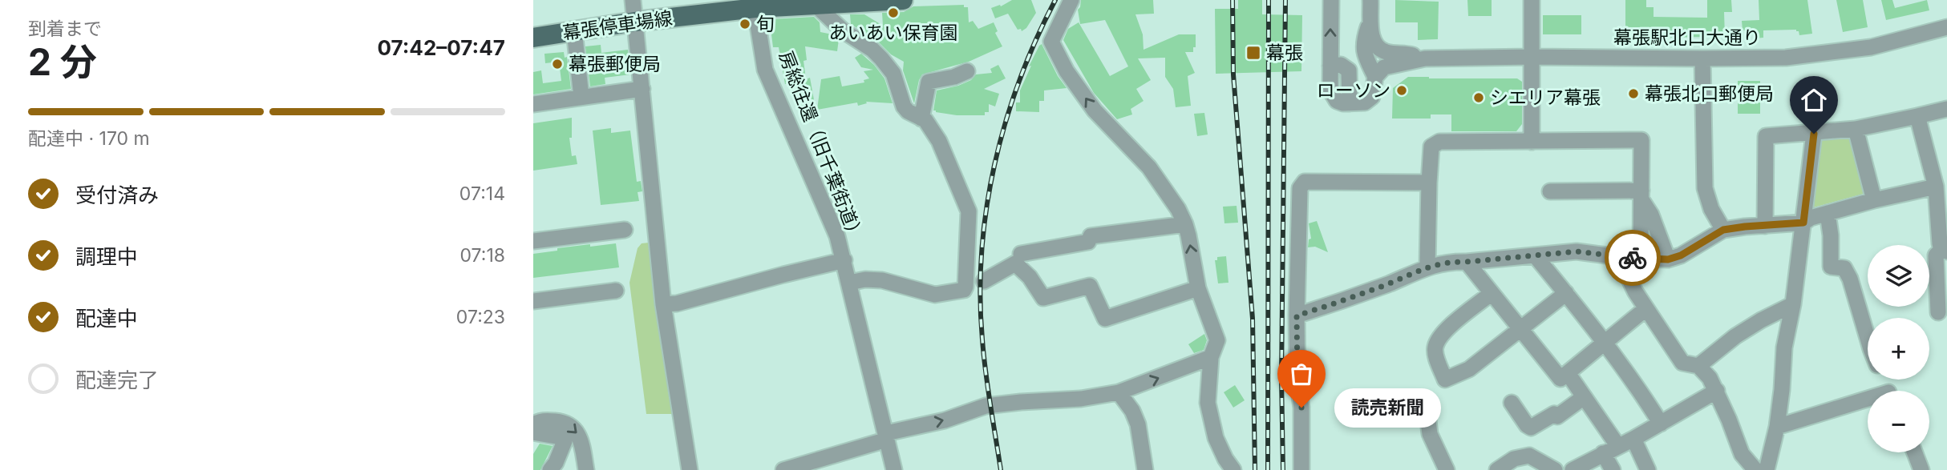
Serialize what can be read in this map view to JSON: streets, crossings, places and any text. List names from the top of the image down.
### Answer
{
  "streets": {
    "main road": ["幕張停車場線"],
    "street": ["幕張駅北口大通り", "房総往還（旧千葉街道）"]
  },
  "crossings": [
    ["幕張停車場線", "房総往還（旧千葉街道）"]
  ],
  "places": {
    "other": [
      "あいあい保育園",
      "旬",
      "幕張郵便局",
      "ローソン",
      "幕張北口郵便局",
      "シエリア幕張",
      "読売新聞"
    ],
    "transit": ["幕張"]
  },
  "page": {
    "heading": ["2 分", "到着まで", "07:42–07:47"],
    "bar": "配達中 · 170 m",
    "list": [
      ["受付済み", "07:14"],
      ["調理中", "07:18"],
      ["配達中", "07:23"],
      "配達完了"
    ],
    "map_buttons": ["+", "−"],
    "bubble": "読売新聞"
  }
}
